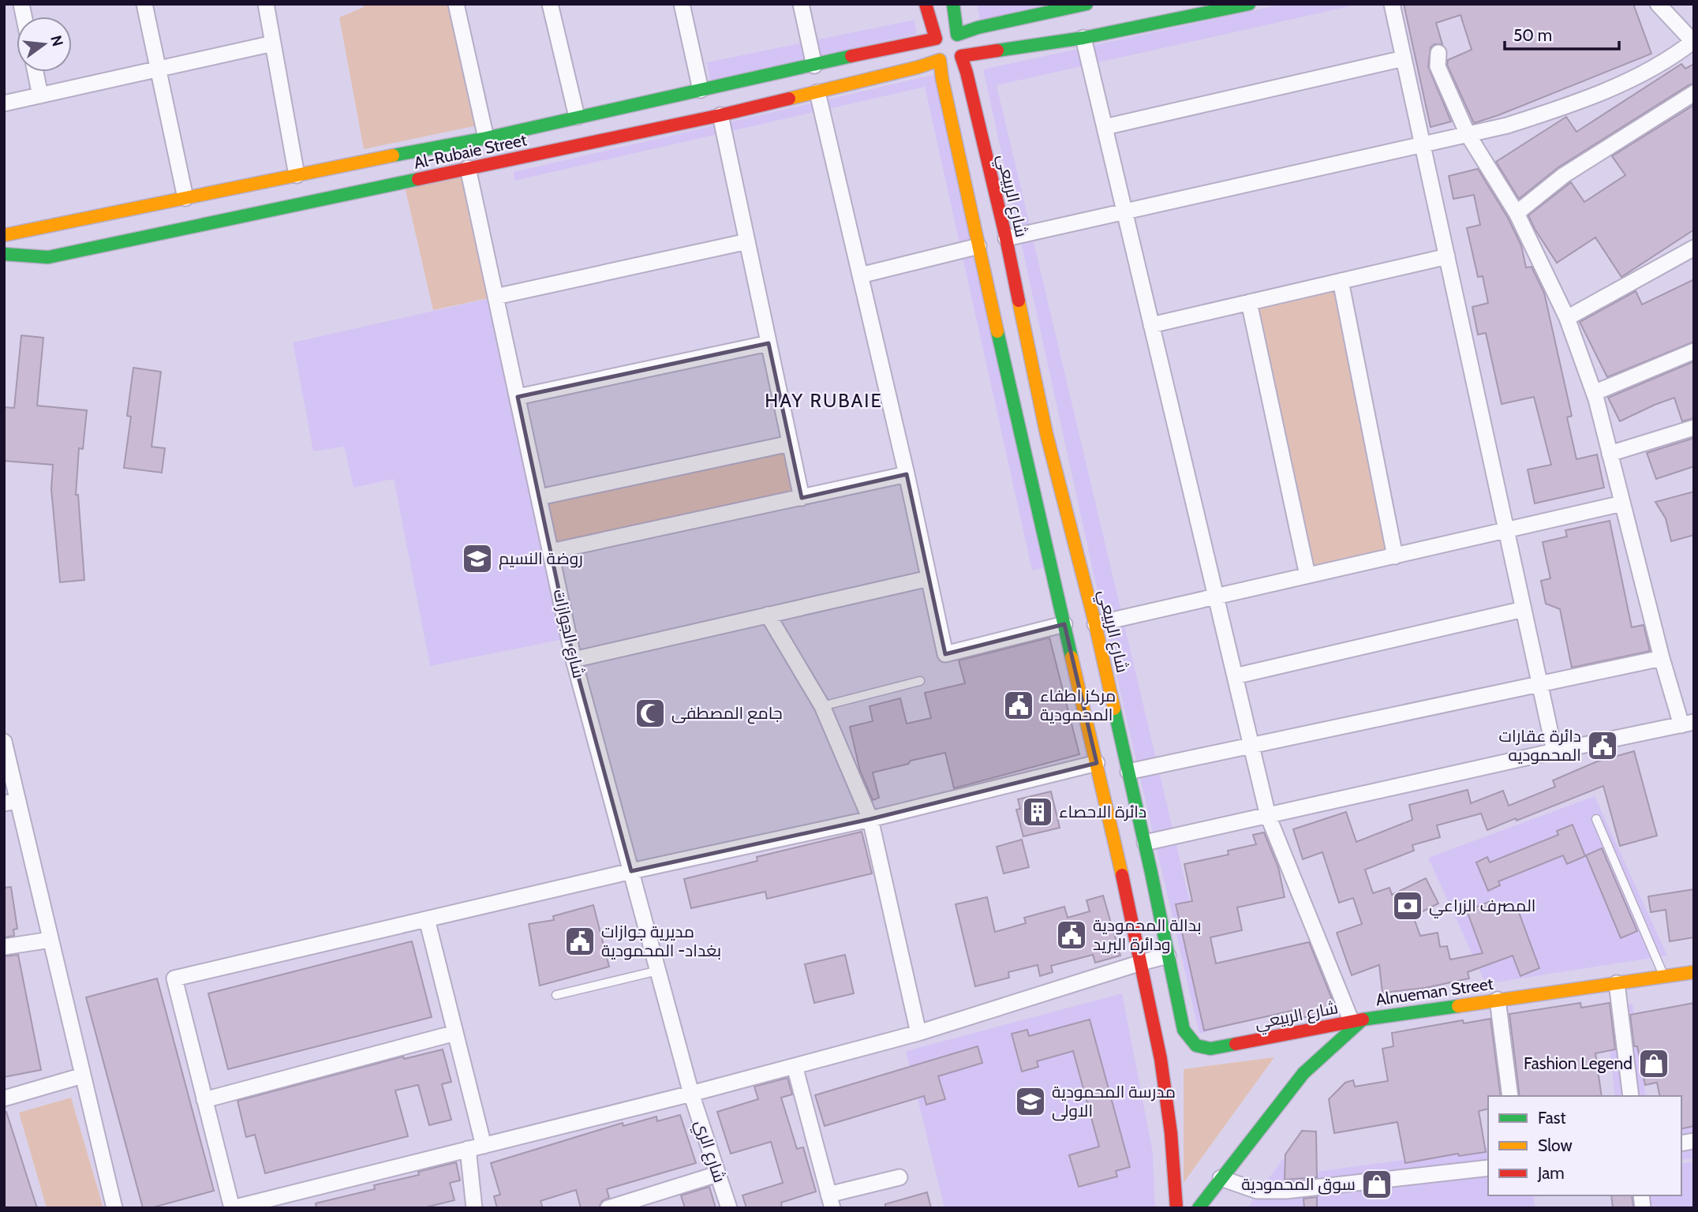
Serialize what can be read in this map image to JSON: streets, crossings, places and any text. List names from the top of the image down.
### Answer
{
  "streets": {
    "street": [
      "Al-Rubaie Street",
      "شارع الربيعي",
      "شارع الجوازات",
      "Alnueman Street",
      "شارع الري"
    ]
  },
  "crossings": [
    ["Al-Rubaie Street", "شارع الربيعي"],
    ["Al-Rubaie Street", "شارع الجوازات"],
    ["شارع الربيعي", "Alnueman Street"],
    ["شارع الجوازات", "شارع الري"]
  ],
  "districts": ["HAY RUBAIE"],
  "places": {
    "school or university": ["روضة النسيم", "مدرسة المحمودية الاولى"],
    "public building": [
      "مركز اطفاء المحمودية",
      "دائرة عقارات المحموديه",
      "بدالة المحمودية ودائرة البريد",
      "مديرية جوازات بغداد- المحمودية"
    ],
    "mosque": ["جامع المصطفى"],
    "building": ["دائرة الاحصاء"],
    "bank": ["المصرف الزراعي"],
    "shop": ["Fashion Legend", "سوق المحمودية"]
  },
  "legend": ["Fast", "Slow", "Jam"],
  "scale_bar": "50 m",
  "north": "right"
}
